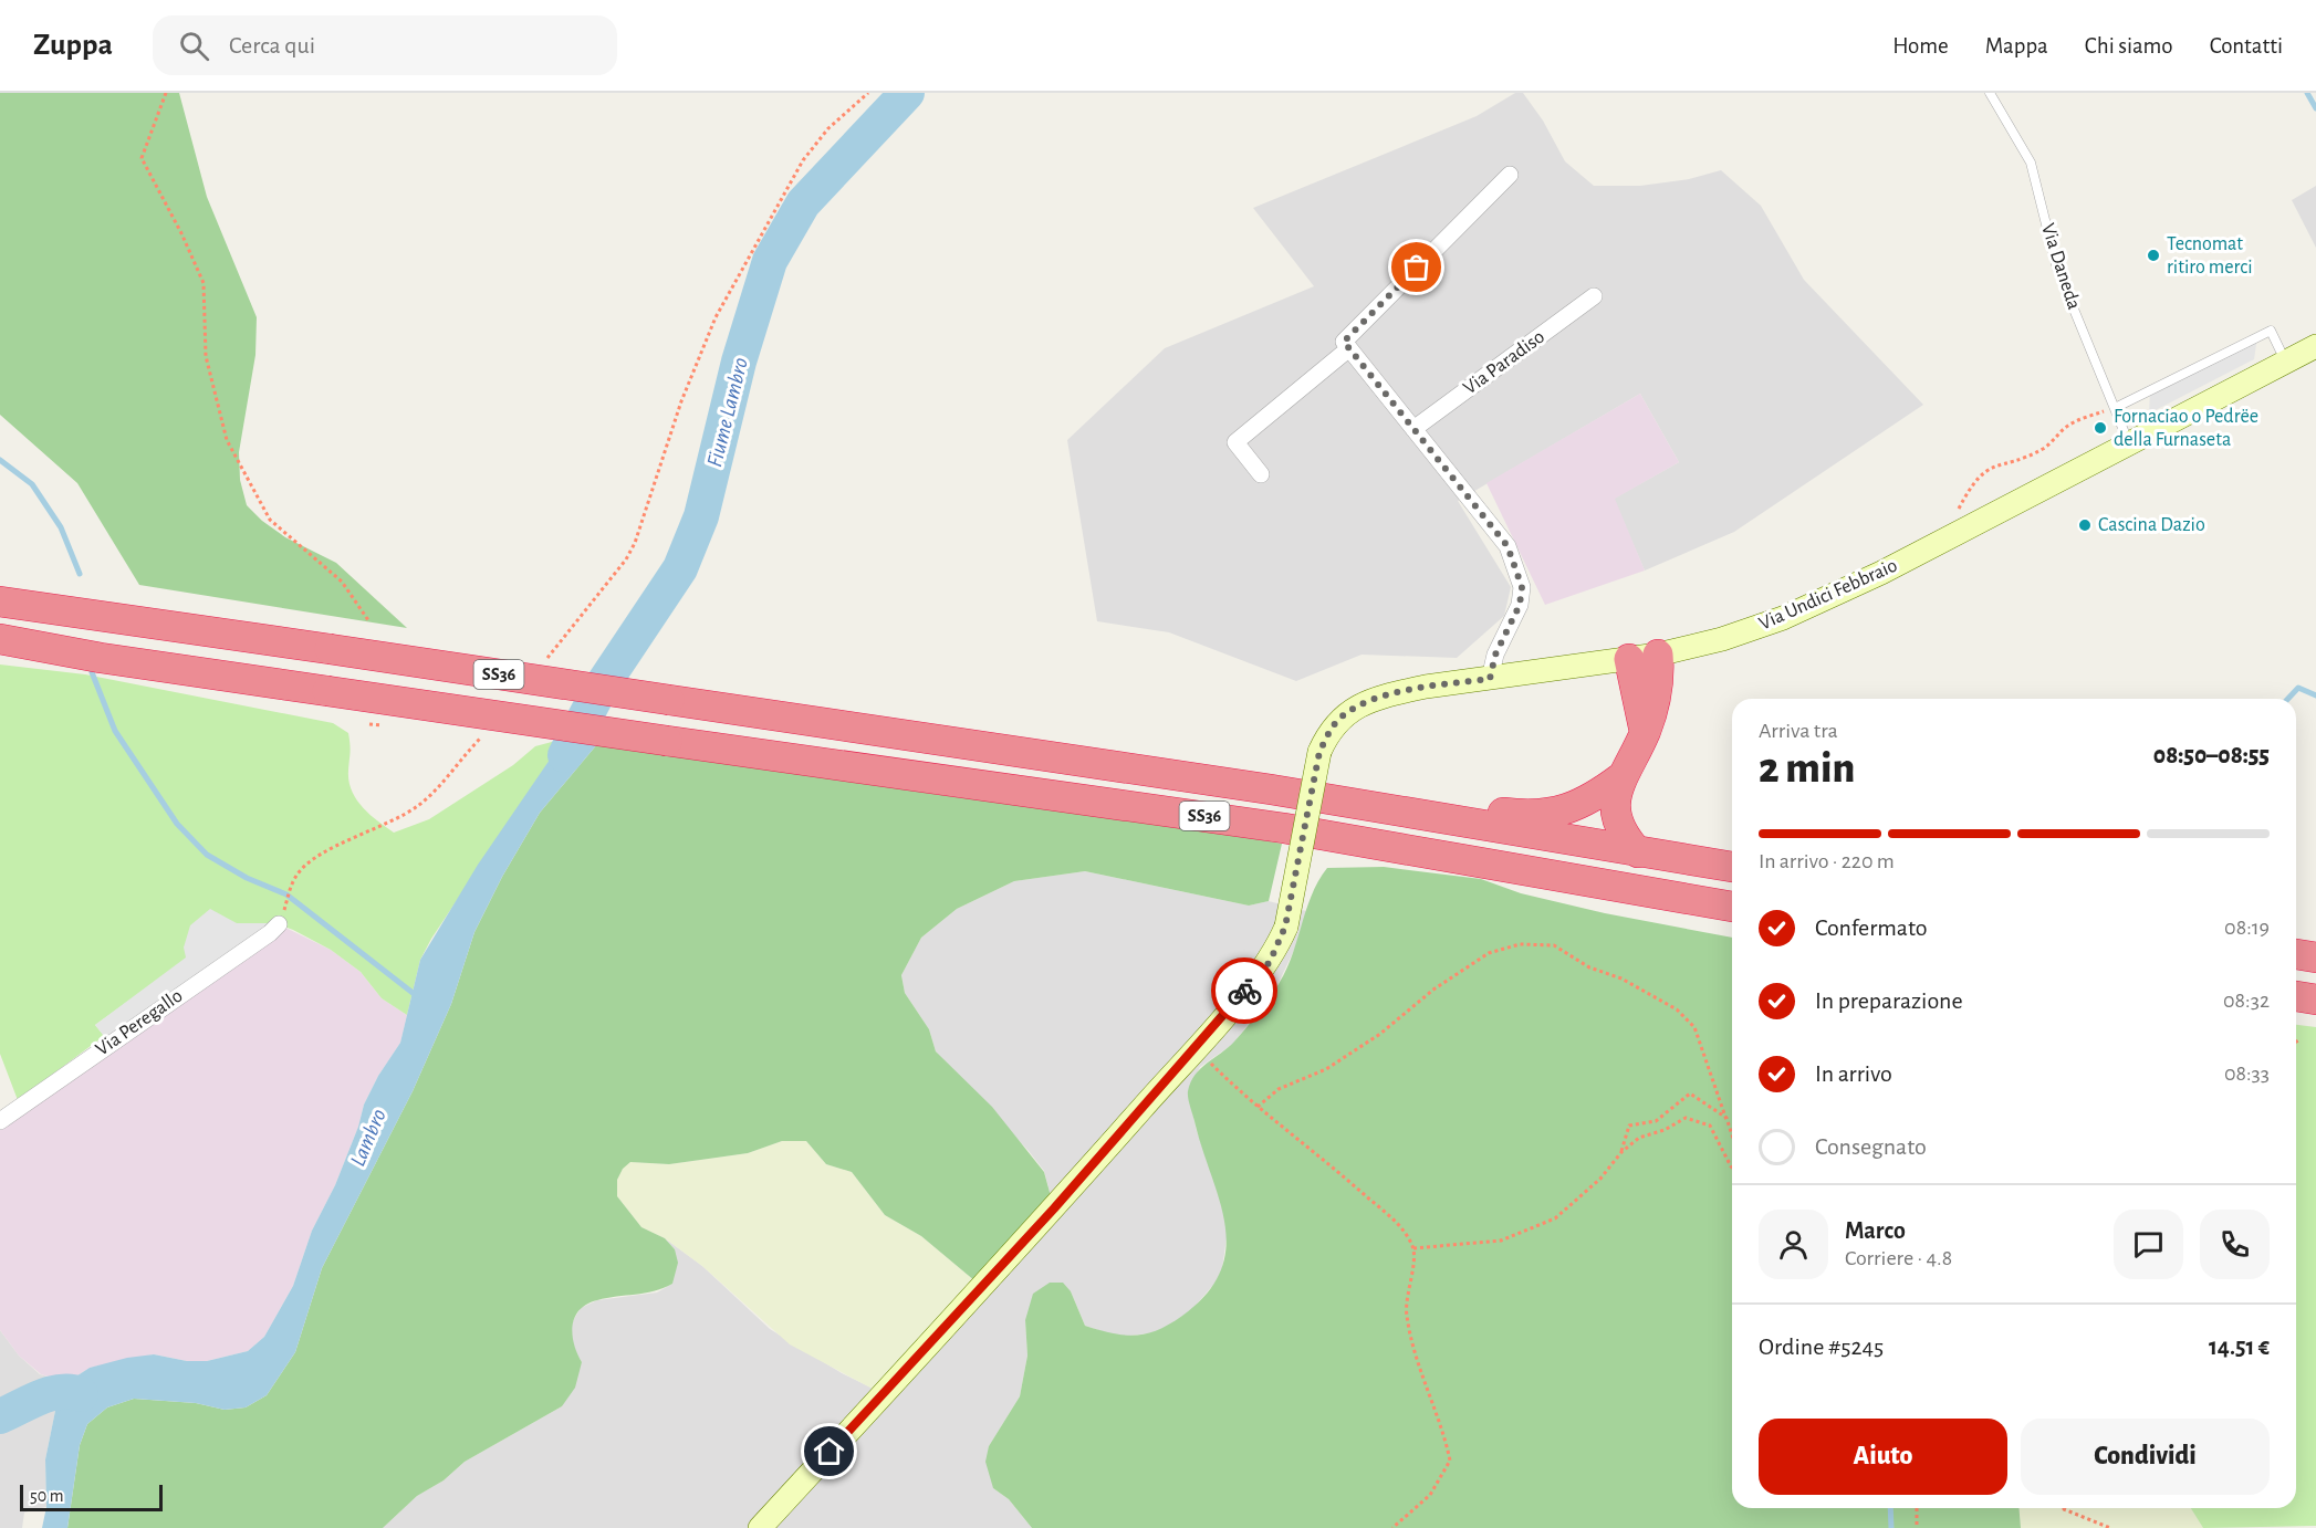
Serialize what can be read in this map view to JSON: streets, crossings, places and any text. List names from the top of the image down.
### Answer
{
  "streets": {
    "highway": ["SS36"],
    "street": ["Via Paradiso", "Via Undici Febbraio", "Via Peregallo"],
    "lane": ["Via Daneda"]
  },
  "crossings": [
    ["Via Daneda", "Via Undici Febbraio"]
  ],
  "water": ["Fiume Lambro", "Lambro"],
  "places": ["Tecnomat ritiro merci", "Fornaciao o Pedrëe della Furnaseta", "Cascina Dazio"],
  "scale_bar": "50 m",
  "page": {
    "header": "Zuppa",
    "search": "Cerca qui",
    "nav": [
      "Home",
      "Mappa",
      "Chi siamo",
      "Contatti"
    ],
    "heading": ["2 min", "Arriva tra", "08:50–08:55"],
    "panel": [
      "Marco",
      "Corriere · 4.8",
      "Ordine #5245",
      "14.51 €"
    ],
    "bar": "In arrivo · 220 m",
    "list": [
      ["Confermato", "08:19"],
      ["In preparazione", "08:32"],
      ["In arrivo", "08:33"],
      "Consegnato"
    ],
    "buttons": ["Aiuto", "Condividi"],
    "scale": "50 m"
  }
}
